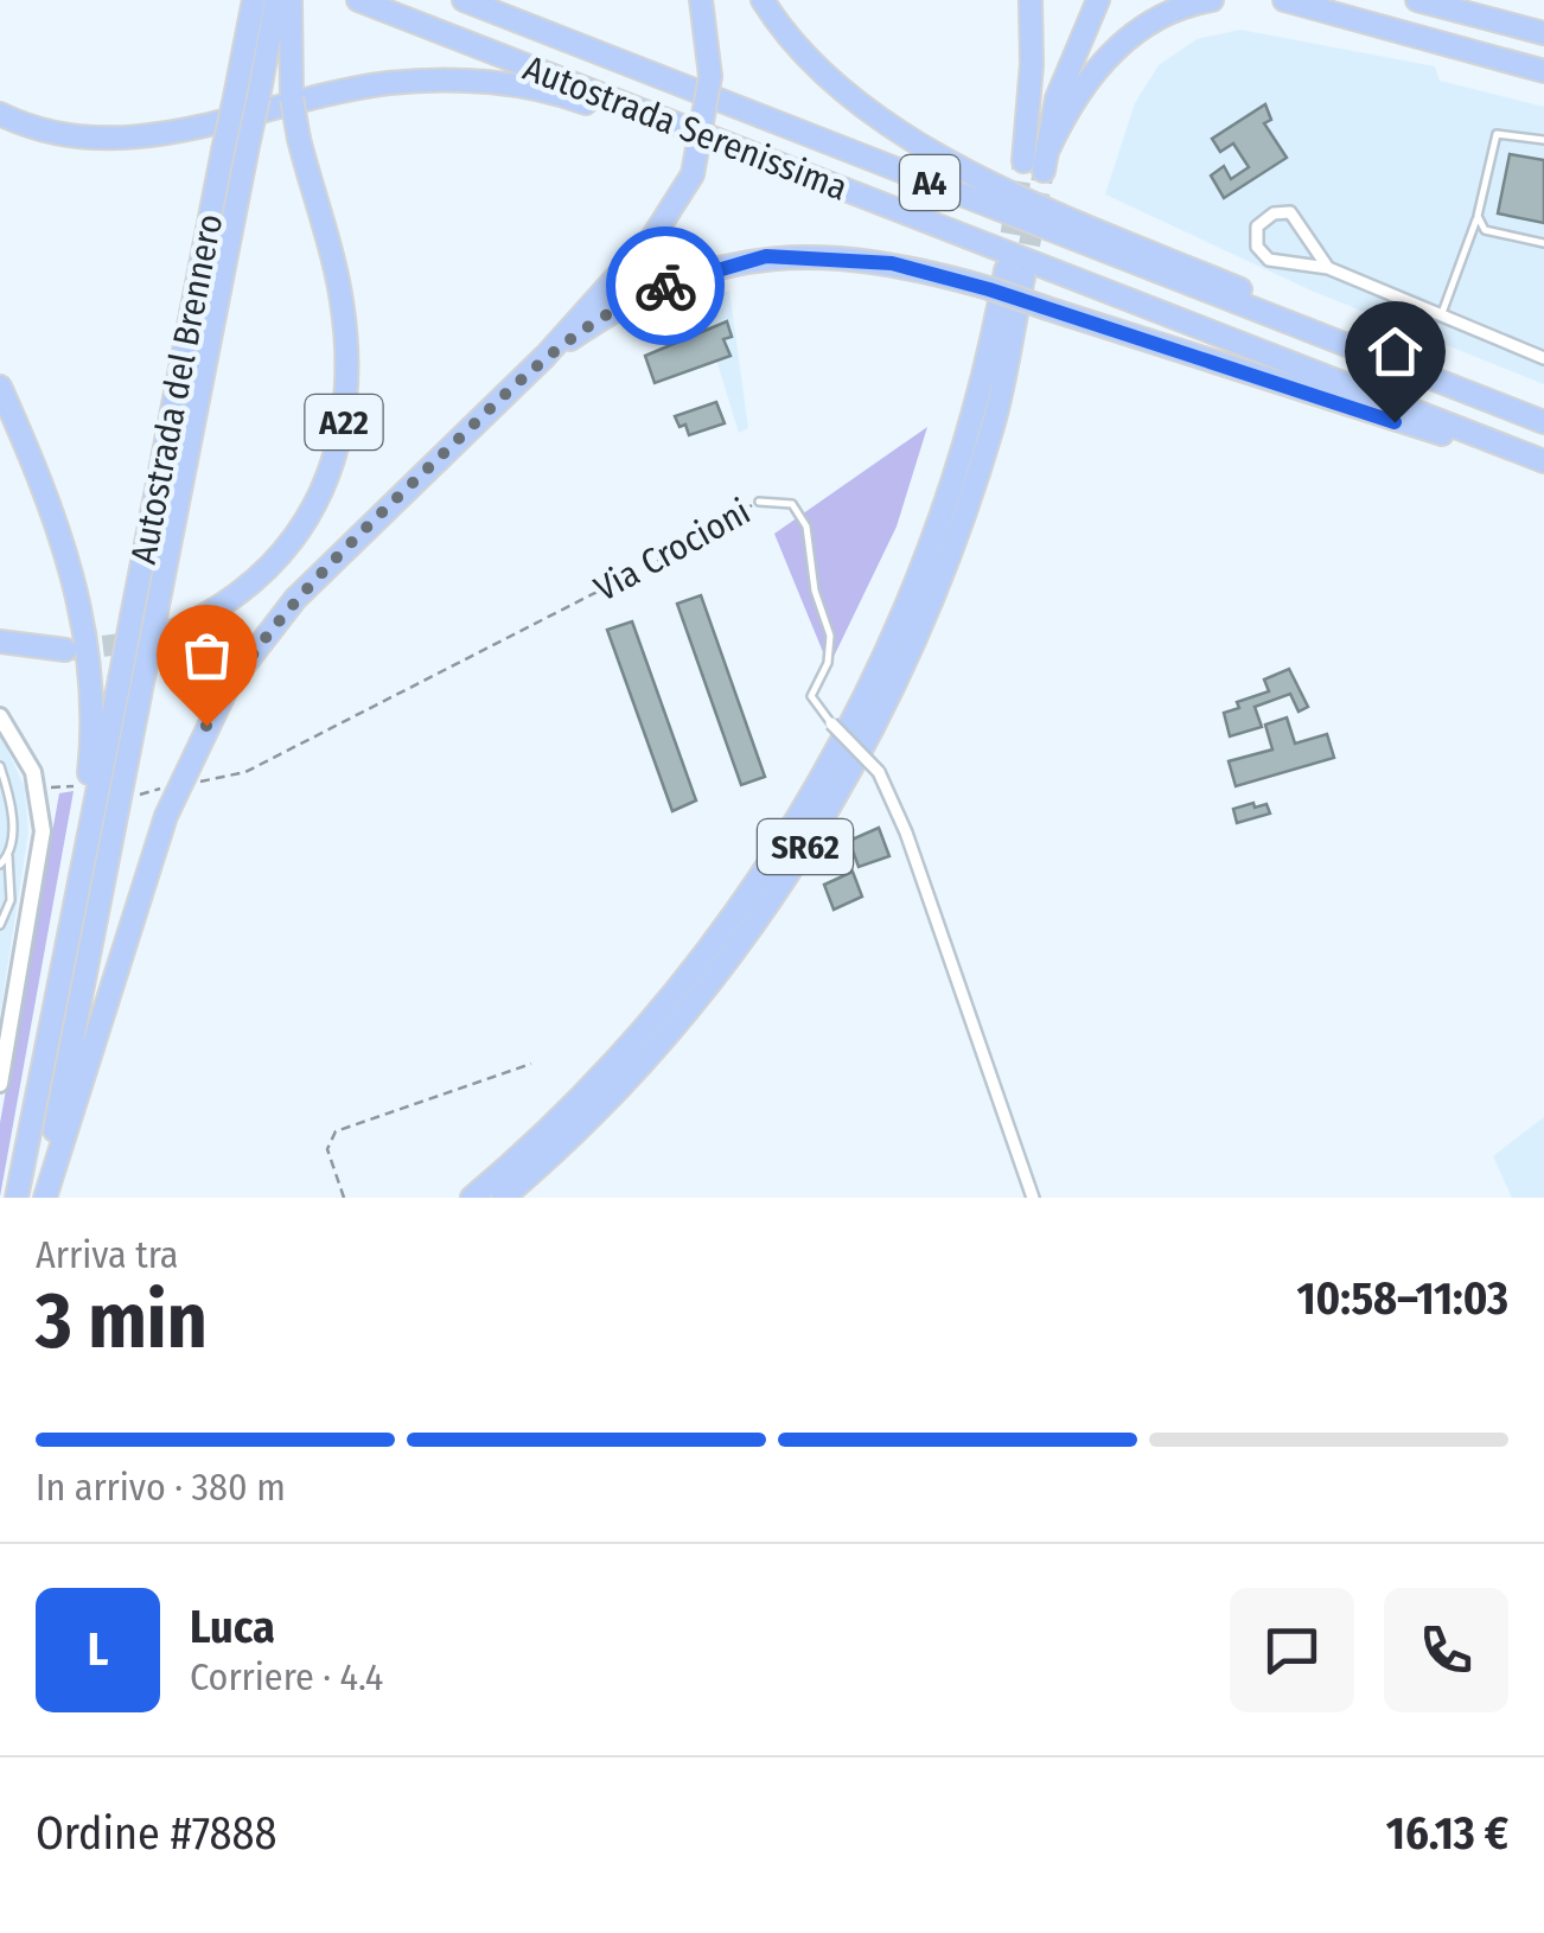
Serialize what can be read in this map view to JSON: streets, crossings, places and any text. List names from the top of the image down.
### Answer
{
  "streets": {
    "highway": [
      "Autostrada Serenissima",
      "A4",
      "Autostrada del Brennero",
      "A22",
      "SR62"
    ],
    "street": ["Via Crocioni"]
  },
  "crossings": [
    ["Autostrada Serenissima", "A4"],
    ["Autostrada del Brennero", "A22"]
  ],
  "page": {
    "heading": ["3 min", "Arriva tra", "10:58–11:03"],
    "panel": [
      "Luca",
      "Corriere · 4.4",
      "Ordine #7888",
      "16.13 €"
    ],
    "bar": "In arrivo · 380 m",
    "round": "L"
  }
}
